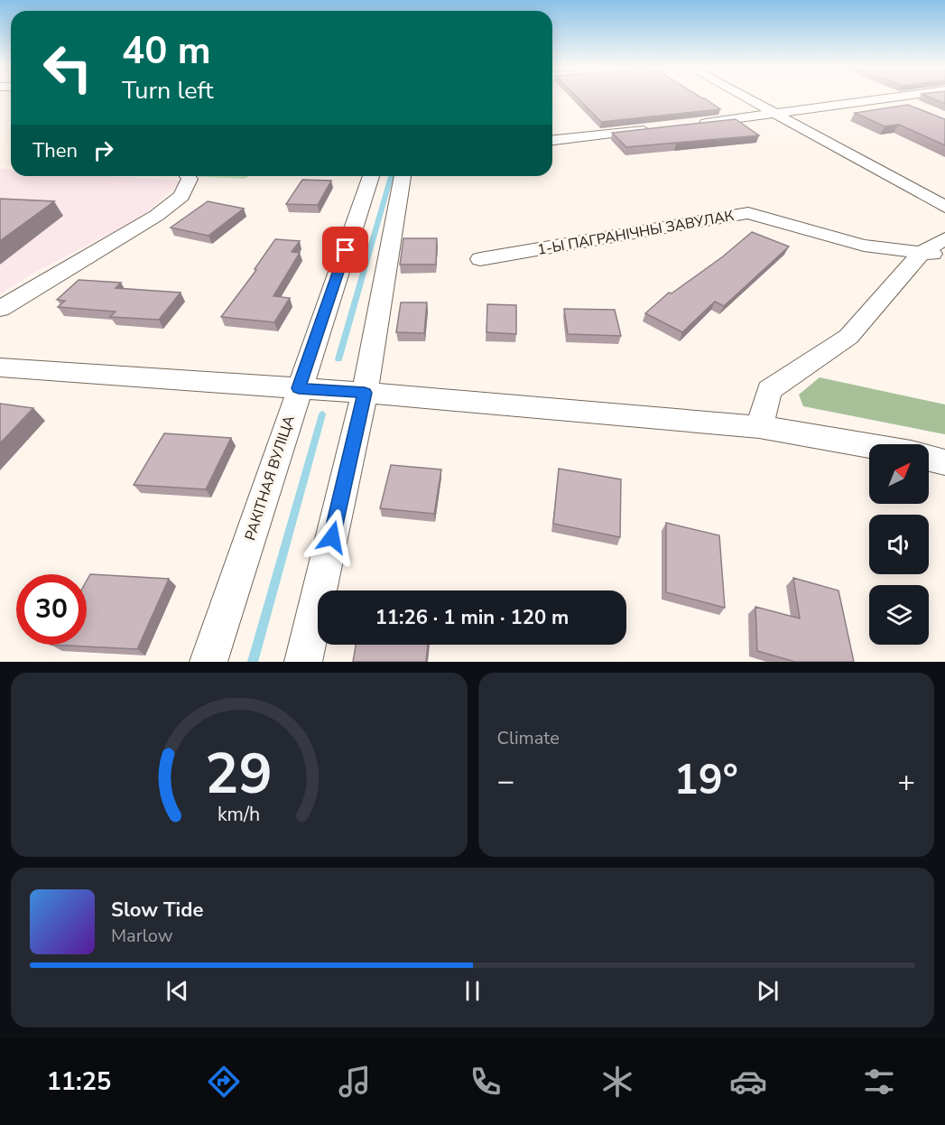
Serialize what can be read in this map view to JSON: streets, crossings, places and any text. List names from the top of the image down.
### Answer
{
  "streets": {
    "street": ["1-Ы ПАГРАНІЧНЫ ЗАВУЛАК", "РАКІТНАЯ ВУЛІЦА"]
  },
  "north": "top right",
  "page": {
    "turn": ["40 m", "Turn left"],
    "then": "Then",
    "limit": "30",
    "trip": "11:26 · 1 min · 120 m",
    "tile": "Climate",
    "heat": ["−", "19°", "+"],
    "song": ["Slow Tide", "Marlow"],
    "tabs": "11:25",
    "gauge": ["29", "km/h"]
  }
}
